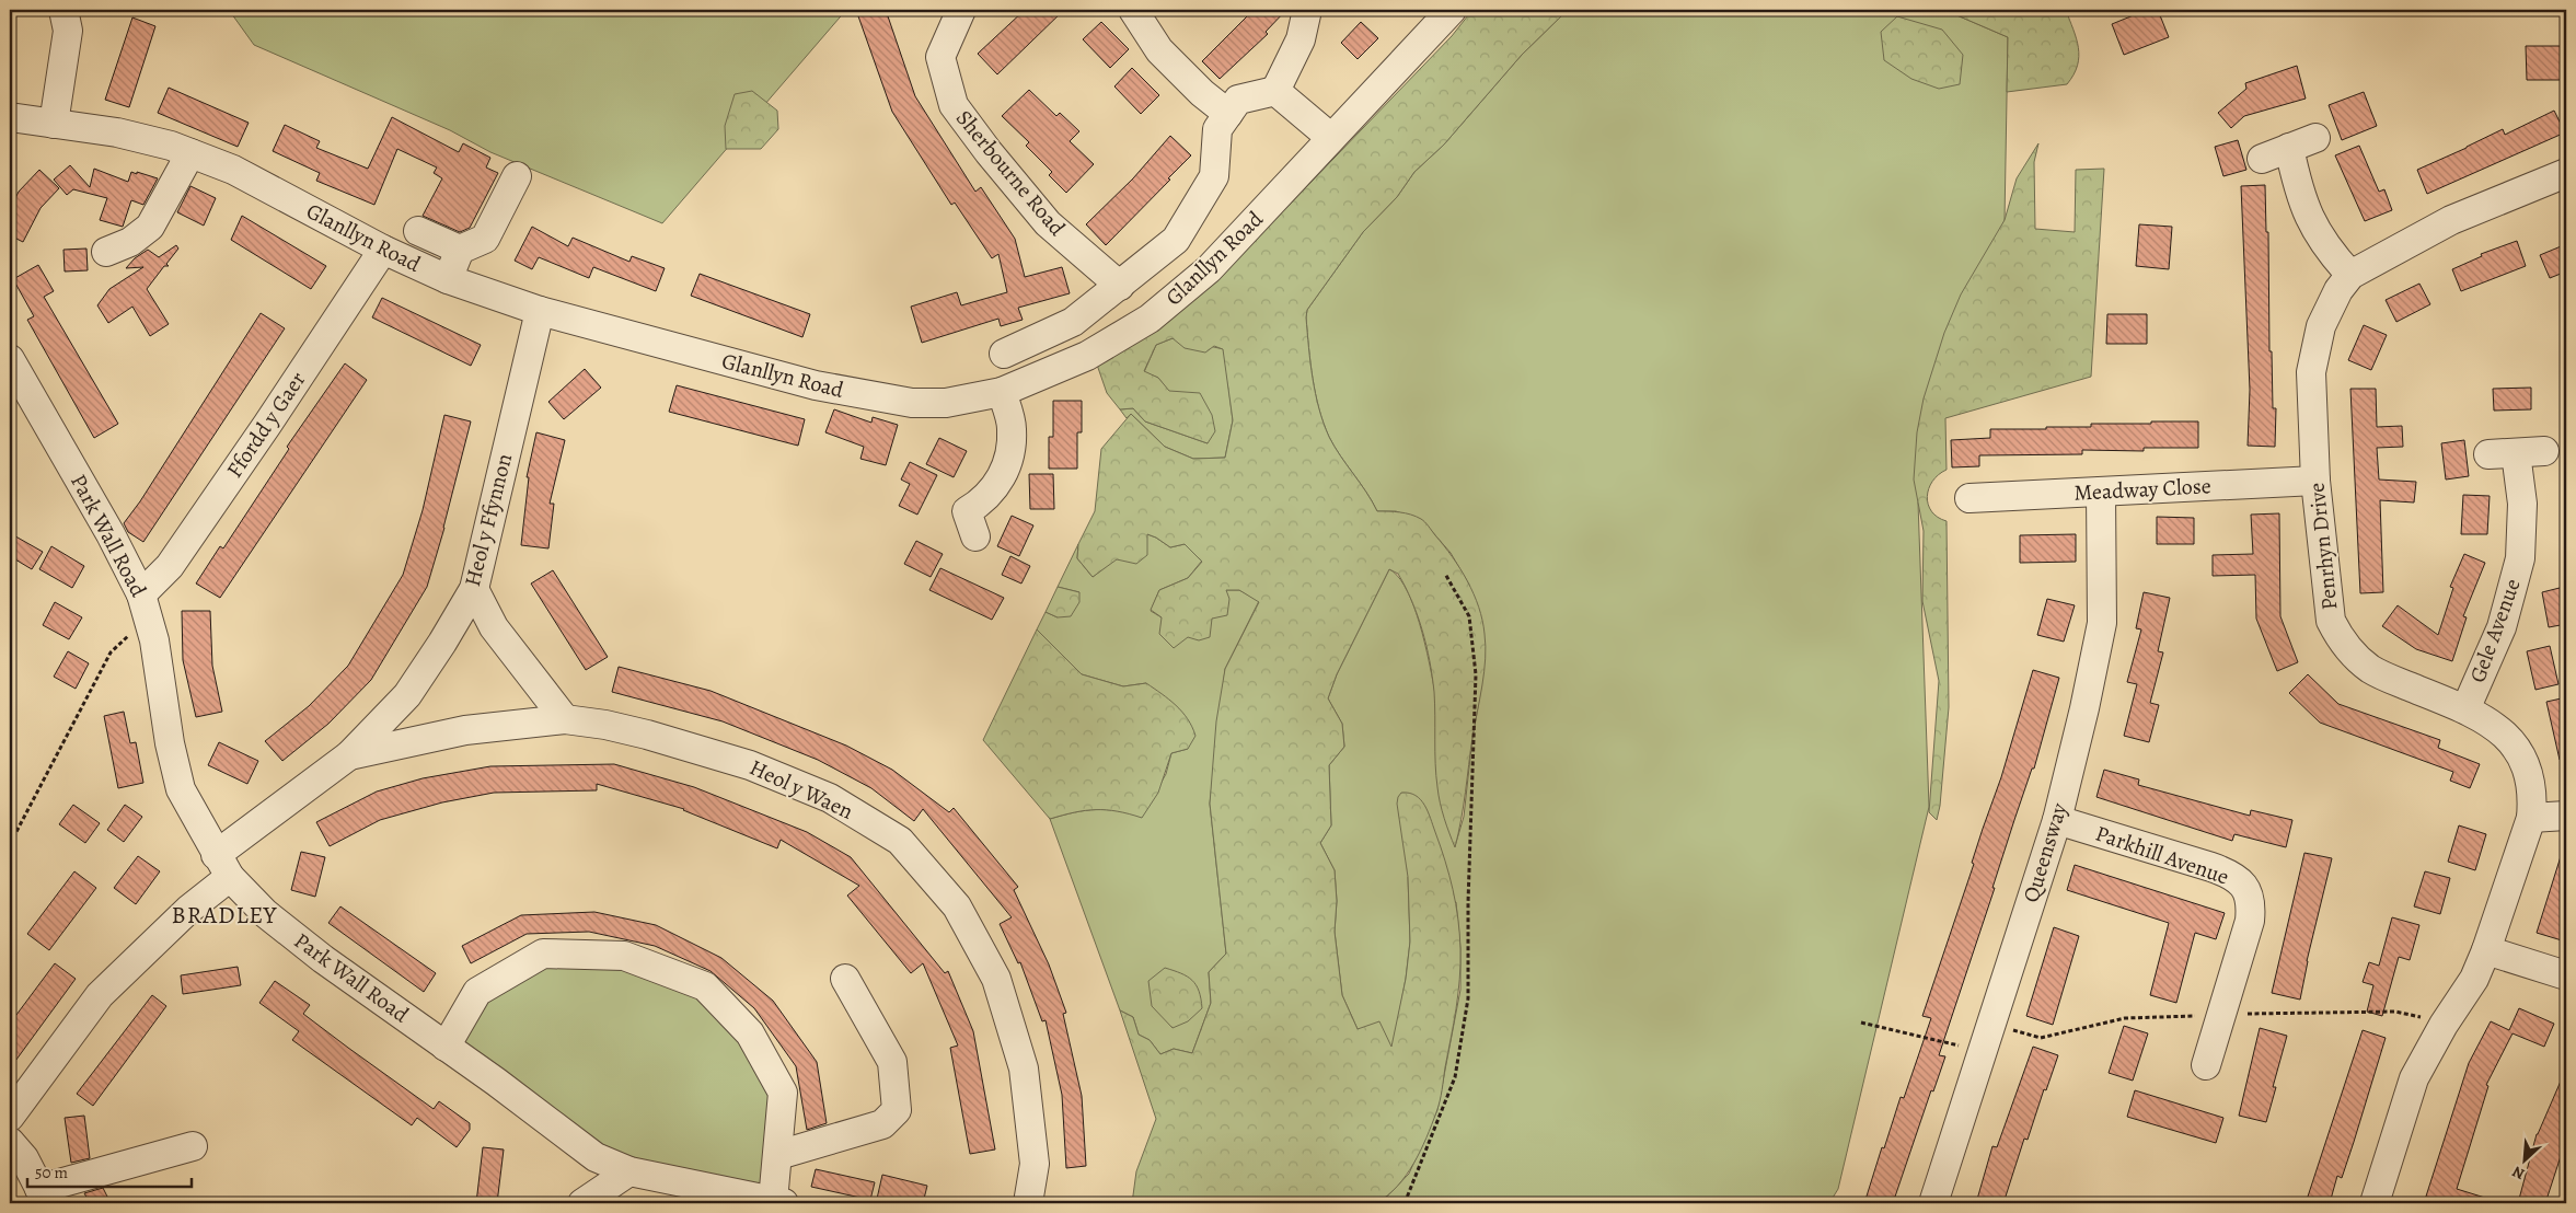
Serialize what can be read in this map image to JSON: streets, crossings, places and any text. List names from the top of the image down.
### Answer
{
  "streets": {
    "street": [
      "Sherbourne Road",
      "Glanllyn Road",
      "Ffordd y Gaer",
      "Meadway Close",
      "Heol y Ffynnon",
      "Park Wall Road",
      "Penrhyn Drive",
      "Gele Avenue",
      "Heol y Waen",
      "Queensway",
      "Parkhill Avenue"
    ]
  },
  "crossings": [
    ["Glanllyn Road", "Ffordd y Gaer"],
    ["Glanllyn Road", "Heol y Ffynnon"],
    ["Ffordd y Gaer", "Park Wall Road"],
    ["Meadway Close", "Penrhyn Drive"],
    ["Meadway Close", "Queensway"],
    ["Heol y Ffynnon", "Park Wall Road"],
    ["Heol y Ffynnon", "Heol y Waen"],
    ["Penrhyn Drive", "Gele Avenue"],
    ["Queensway", "Parkhill Avenue"]
  ],
  "districts": ["BRADLEY"],
  "scale_bar": "50 m",
  "north": "bottom left"
}
